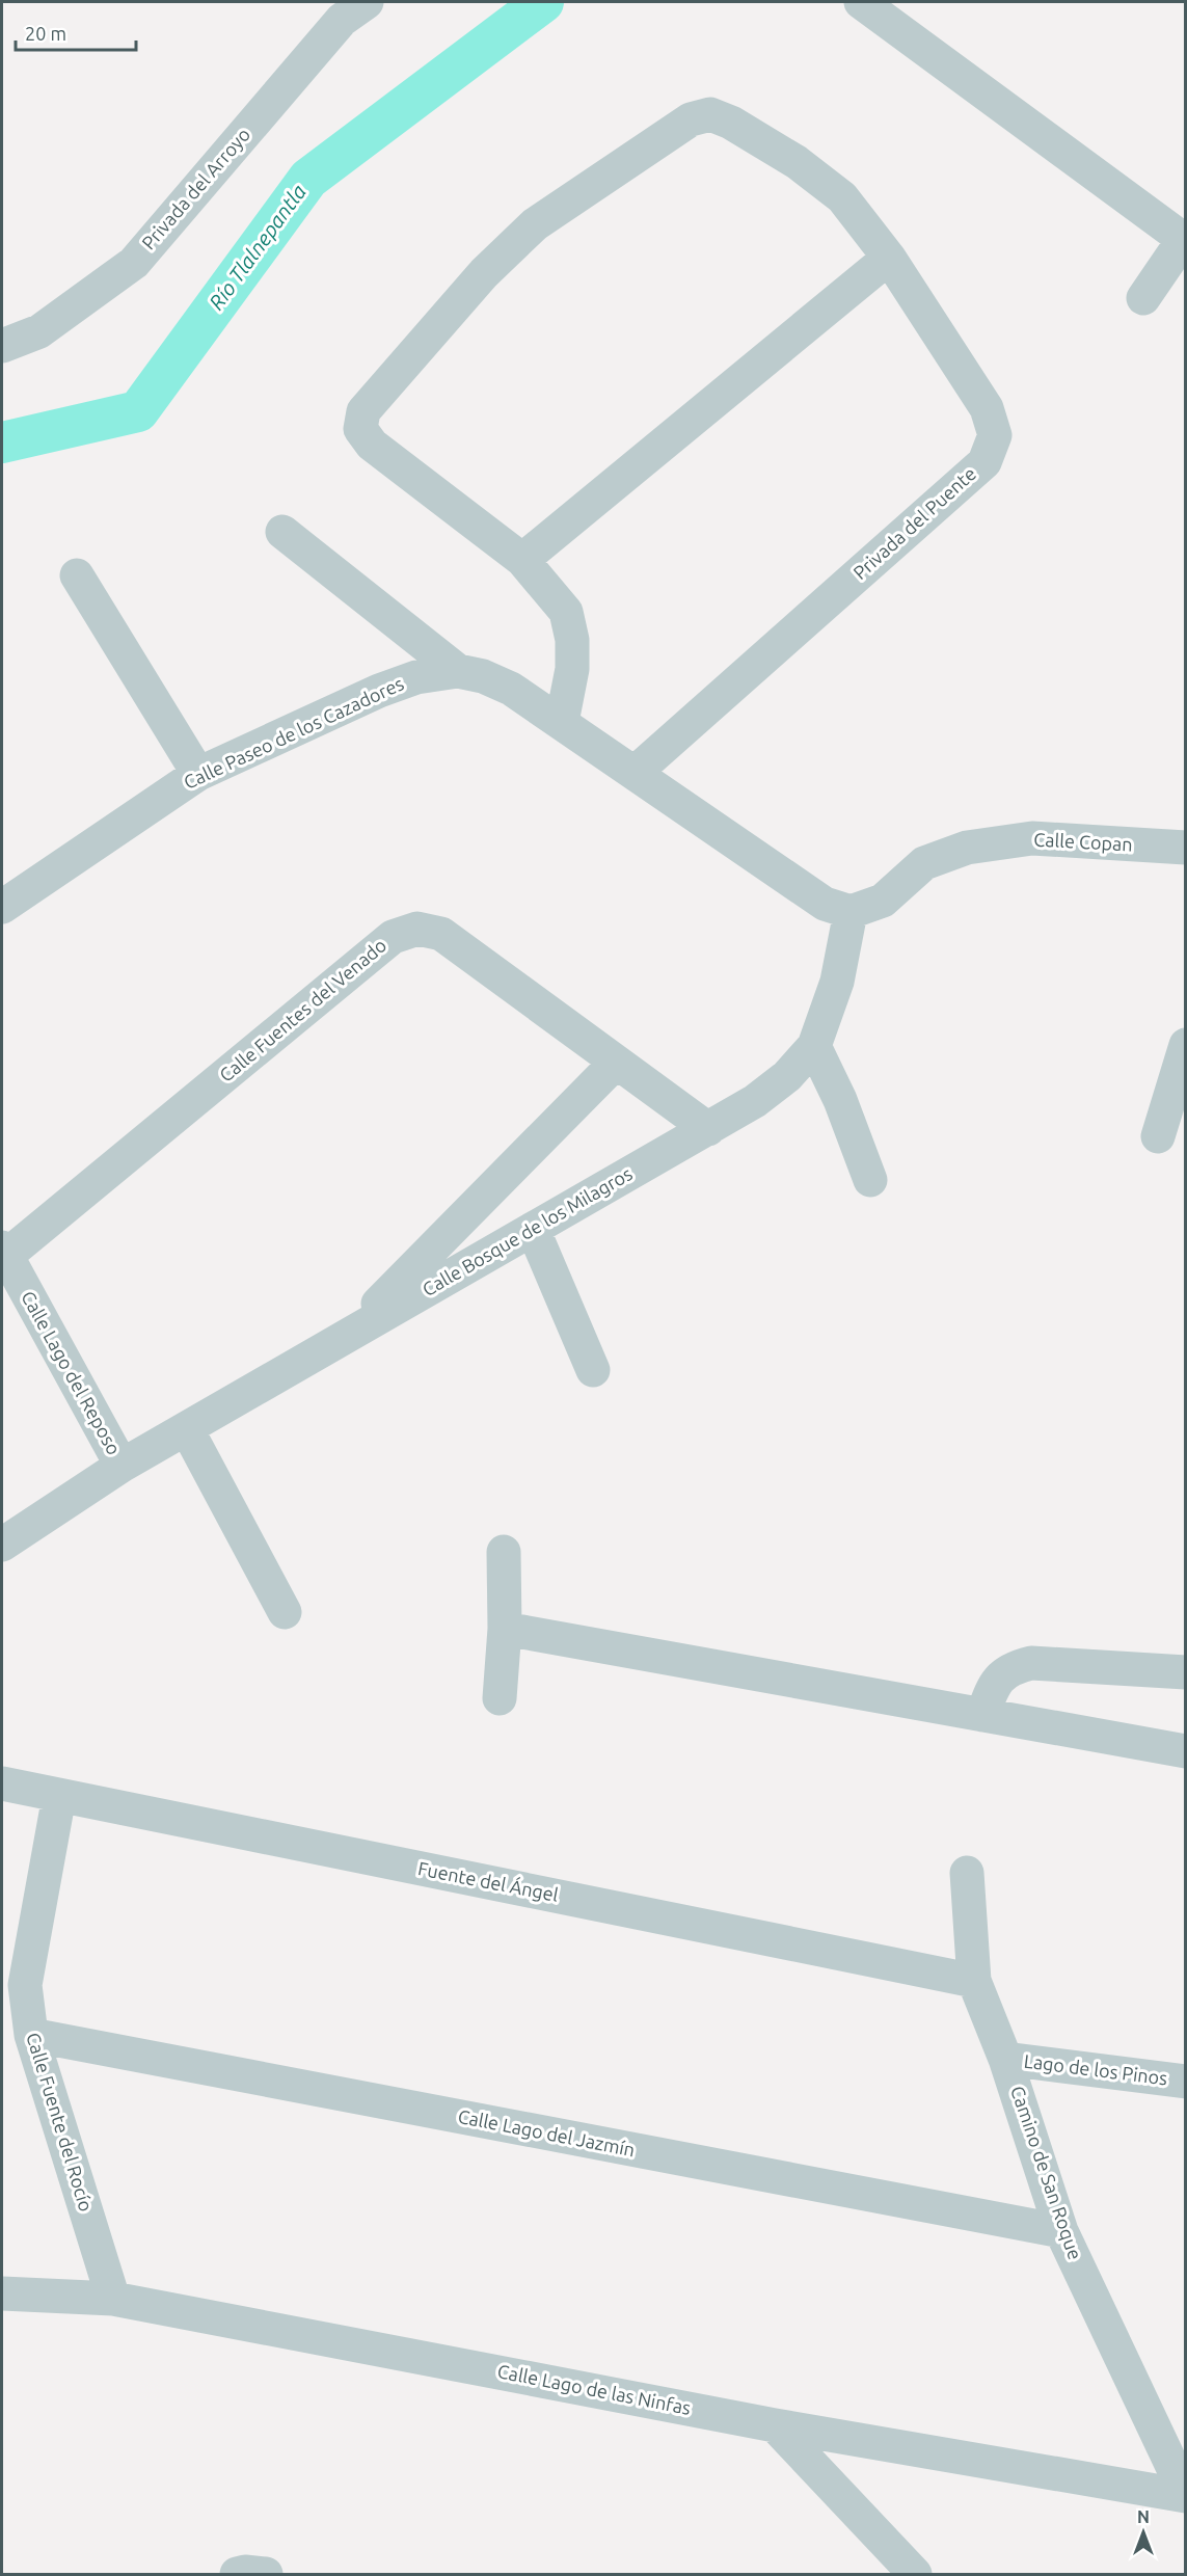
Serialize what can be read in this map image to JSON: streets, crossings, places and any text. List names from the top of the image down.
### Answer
{
  "streets": {
    "street": [
      "Privada del Arroyo",
      "Privada del Puente",
      "Calle Paseo de los Cazadores",
      "Calle Copan",
      "Calle Fuentes del Venado",
      "Calle Bosque de los Milagros",
      "Calle Lago del Reposo",
      "Fuente del Ángel",
      "Lago de los Pinos",
      "Calle Fuente del Rocío",
      "Calle Lago del Jazmín",
      "Camino de San Roque",
      "Calle Lago de las Ninfas"
    ]
  },
  "crossings": [
    ["Privada del Puente", "Calle Paseo de los Cazadores"],
    ["Calle Paseo de los Cazadores", "Calle Copan"],
    ["Calle Fuentes del Venado", "Calle Bosque de los Milagros"],
    ["Calle Fuentes del Venado", "Calle Lago del Reposo"],
    ["Calle Bosque de los Milagros", "Calle Lago del Reposo"],
    ["Fuente del Ángel", "Calle Fuente del Rocío"],
    ["Fuente del Ángel", "Camino de San Roque"],
    ["Lago de los Pinos", "Camino de San Roque"],
    ["Calle Fuente del Rocío", "Calle Lago del Jazmín"],
    ["Calle Fuente del Rocío", "Calle Lago de las Ninfas"],
    ["Calle Lago del Jazmín", "Camino de San Roque"],
    ["Camino de San Roque", "Calle Lago de las Ninfas"]
  ],
  "water": ["Río Tlalnepantla"],
  "scale_bar": "20 m",
  "north": "top"
}
